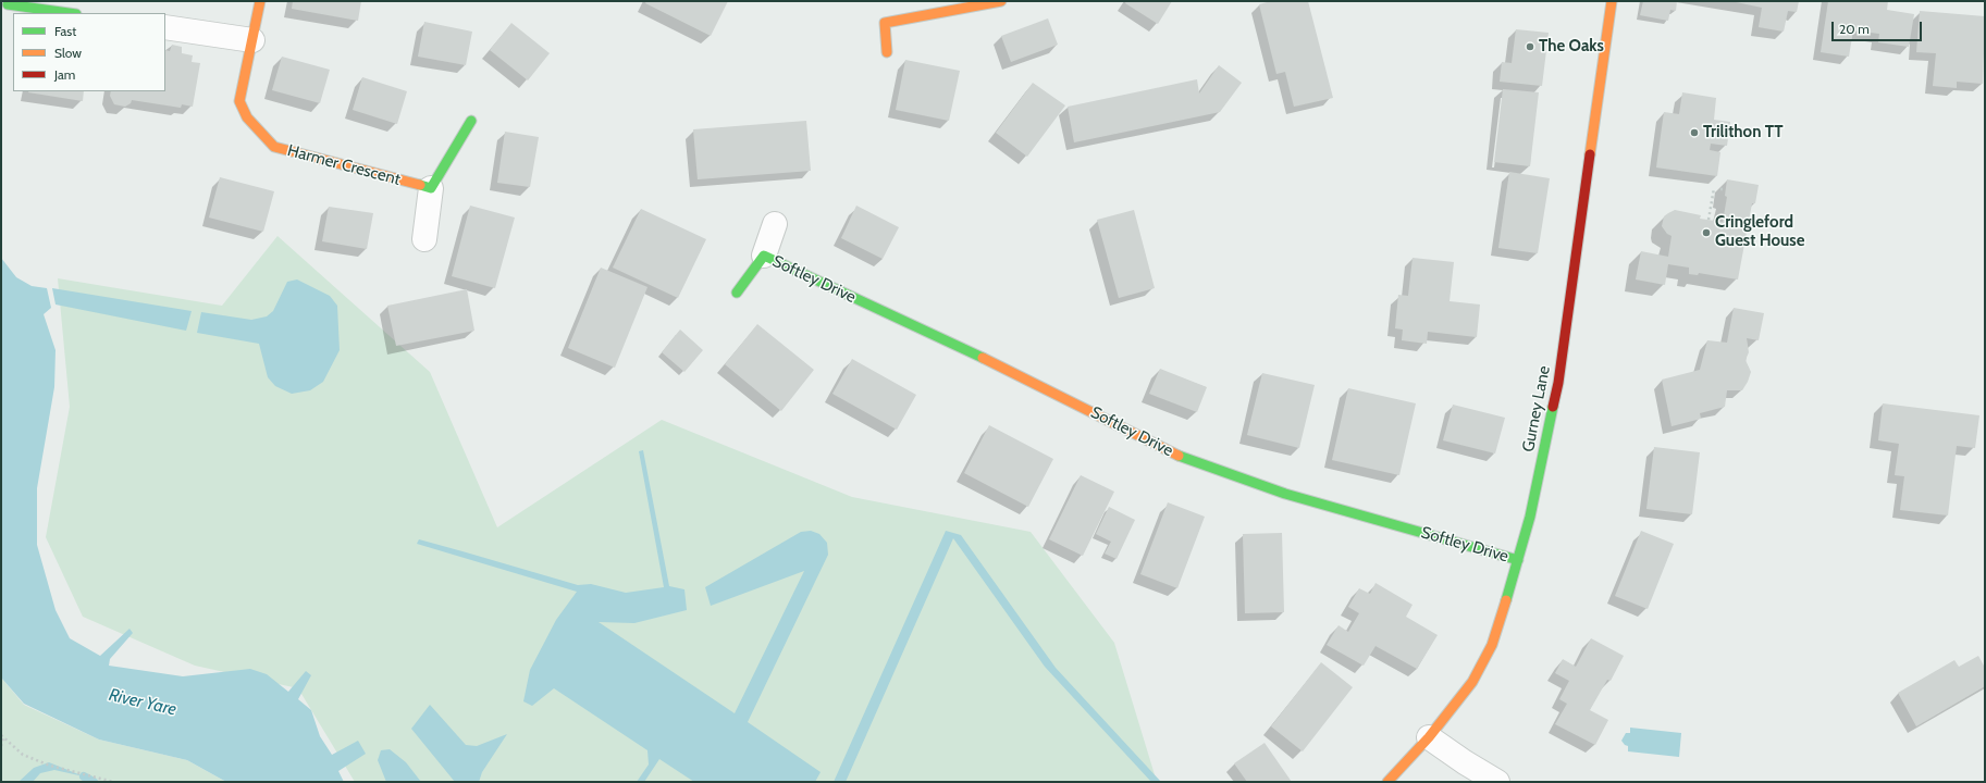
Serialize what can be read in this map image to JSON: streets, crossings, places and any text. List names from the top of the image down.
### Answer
{
  "streets": {
    "street": ["Harmer Crescent", "Softley Drive", "Gurney Lane"]
  },
  "crossings": [
    ["Softley Drive", "Gurney Lane"]
  ],
  "water": ["River Yare"],
  "places": ["The Oaks", "Trilithon TT", "Cringleford Guest House"],
  "legend": ["Fast", "Slow", "Jam"],
  "scale_bar": "20 m"
}
